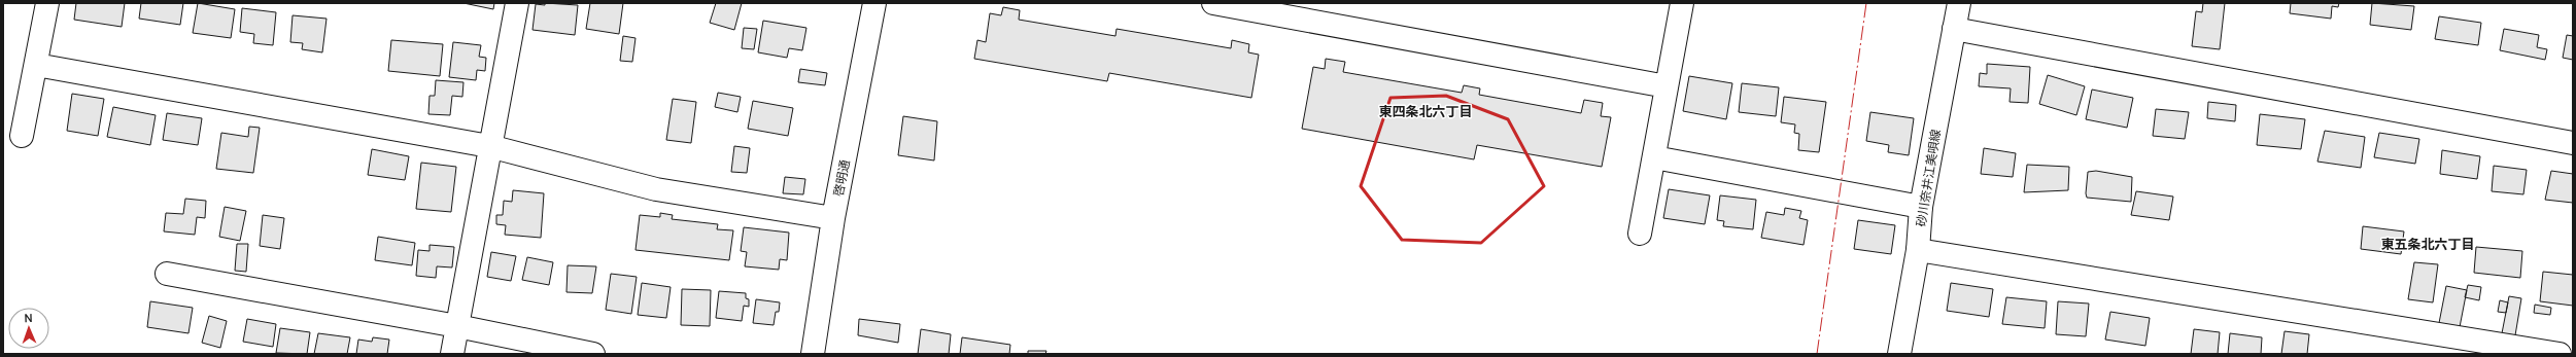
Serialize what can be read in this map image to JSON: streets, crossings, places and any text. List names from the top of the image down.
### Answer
{
  "streets": {
    "street": ["啓明通", "砂川奈井江美唄線"]
  },
  "districts": ["東四条北六丁目", "東五条北六丁目"],
  "north": "top"
}
